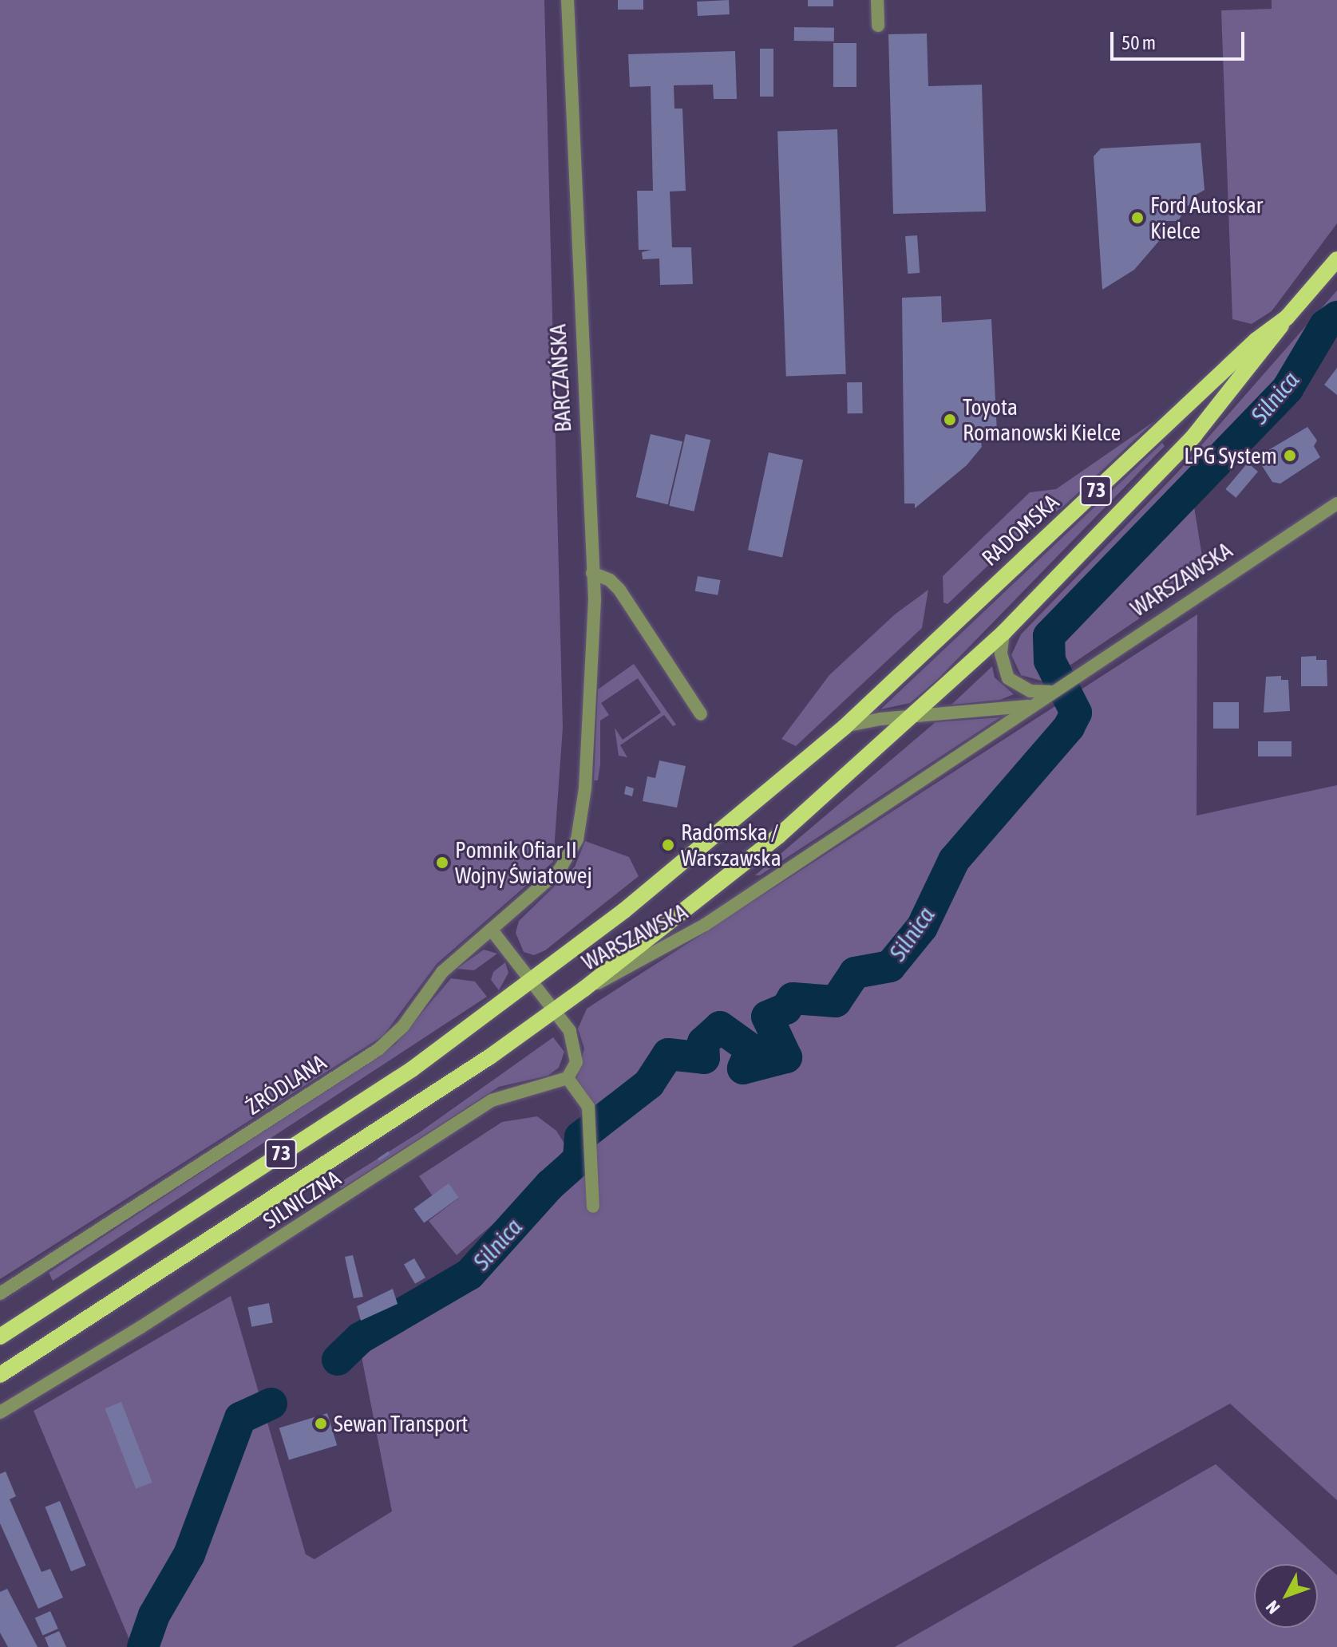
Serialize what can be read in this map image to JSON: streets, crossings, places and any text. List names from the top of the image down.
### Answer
{
  "streets": {
    "main road": ["73", "RADOMSKA", "WARSZAWSKA"],
    "street": ["BARCZAŃSKA", "ŹRÓDLANA", "SILNICZNA"]
  },
  "crossings": [
    ["BARCZAŃSKA", "ŹRÓDLANA"],
    ["73", "WARSZAWSKA"],
    ["RADOMSKA", "WARSZAWSKA"]
  ],
  "water": ["Silnica"],
  "places": [
    "Ford Autoskar Kielce",
    "Toyota Romanowski Kielce",
    "LPG System",
    "Radomska / Warszawska",
    "Pomnik Ofiar II Wojny Światowej",
    "Sewan Transport"
  ],
  "scale_bar": "50 m",
  "north": "bottom left"
}
